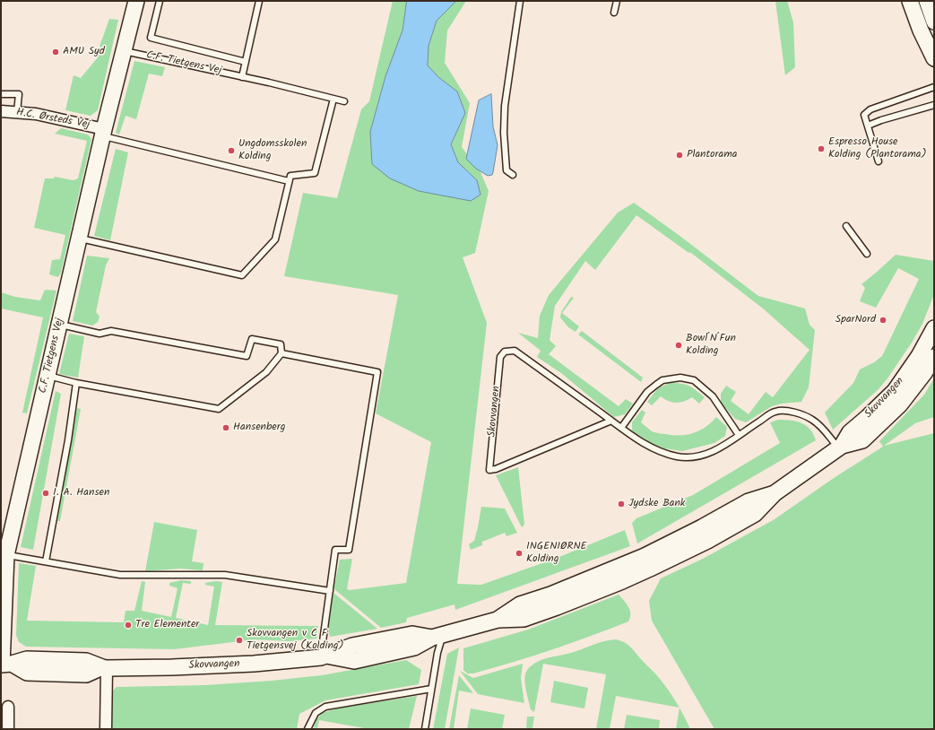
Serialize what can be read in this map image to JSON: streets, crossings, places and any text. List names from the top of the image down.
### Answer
{
  "streets": {
    "street": ["C.F. Tietgens Vej", "H.C. Ørsteds Vej", "Skovvangen"]
  },
  "crossings": [
    ["C.F. Tietgens Vej", "H.C. Ørsteds Vej"],
    ["C.F. Tietgens Vej", "Skovvangen"]
  ],
  "places": [
    "AMU Syd",
    "Espresso House Kolding (Plantorama)",
    "Ungdomsskolen Kolding",
    "Plantorama",
    "SparNord",
    "Bowl´N´Fun Kolding",
    "Hansenberg",
    "I. A. Hansen",
    "Jydske Bank",
    "INGENIØRNE Kolding",
    "Tre Elementer",
    "Skovvangen v C F Tietgensvej (Kolding)"
  ]
}
